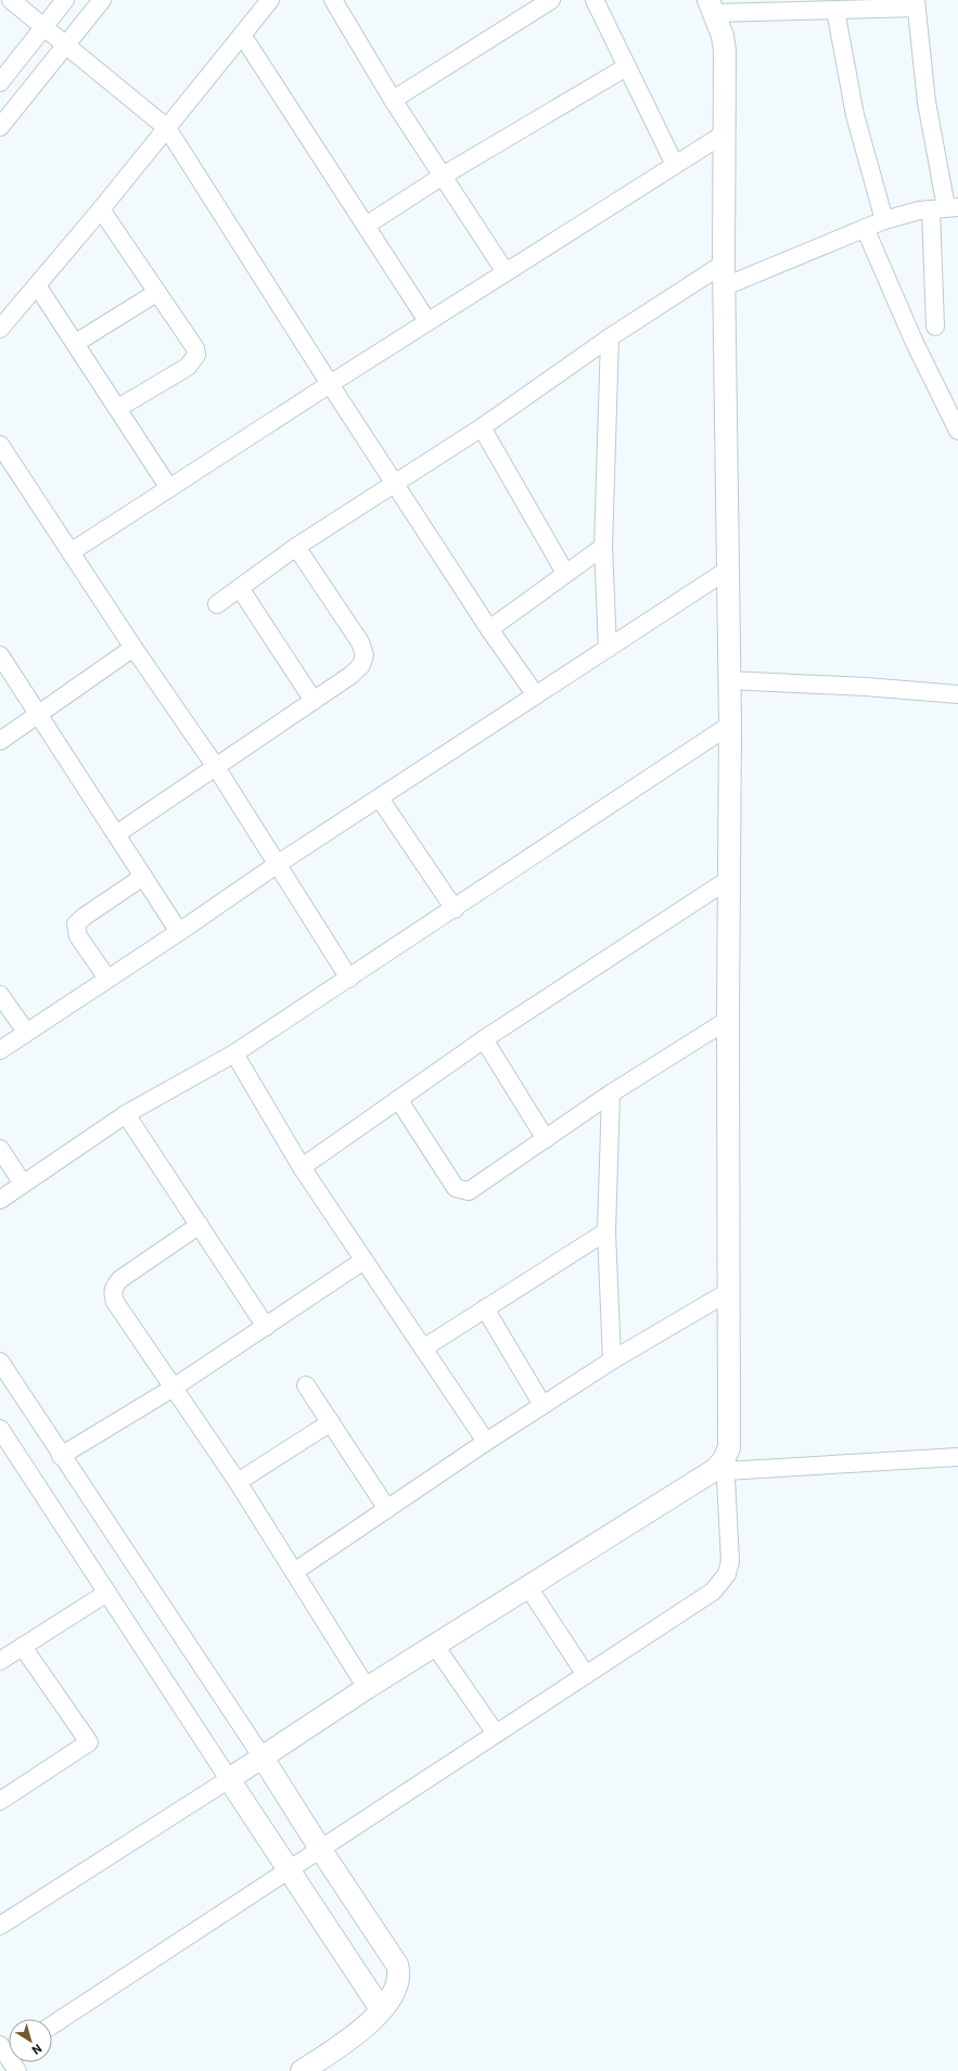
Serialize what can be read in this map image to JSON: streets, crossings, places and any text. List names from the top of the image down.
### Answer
{
  "north": "bottom right"
}
